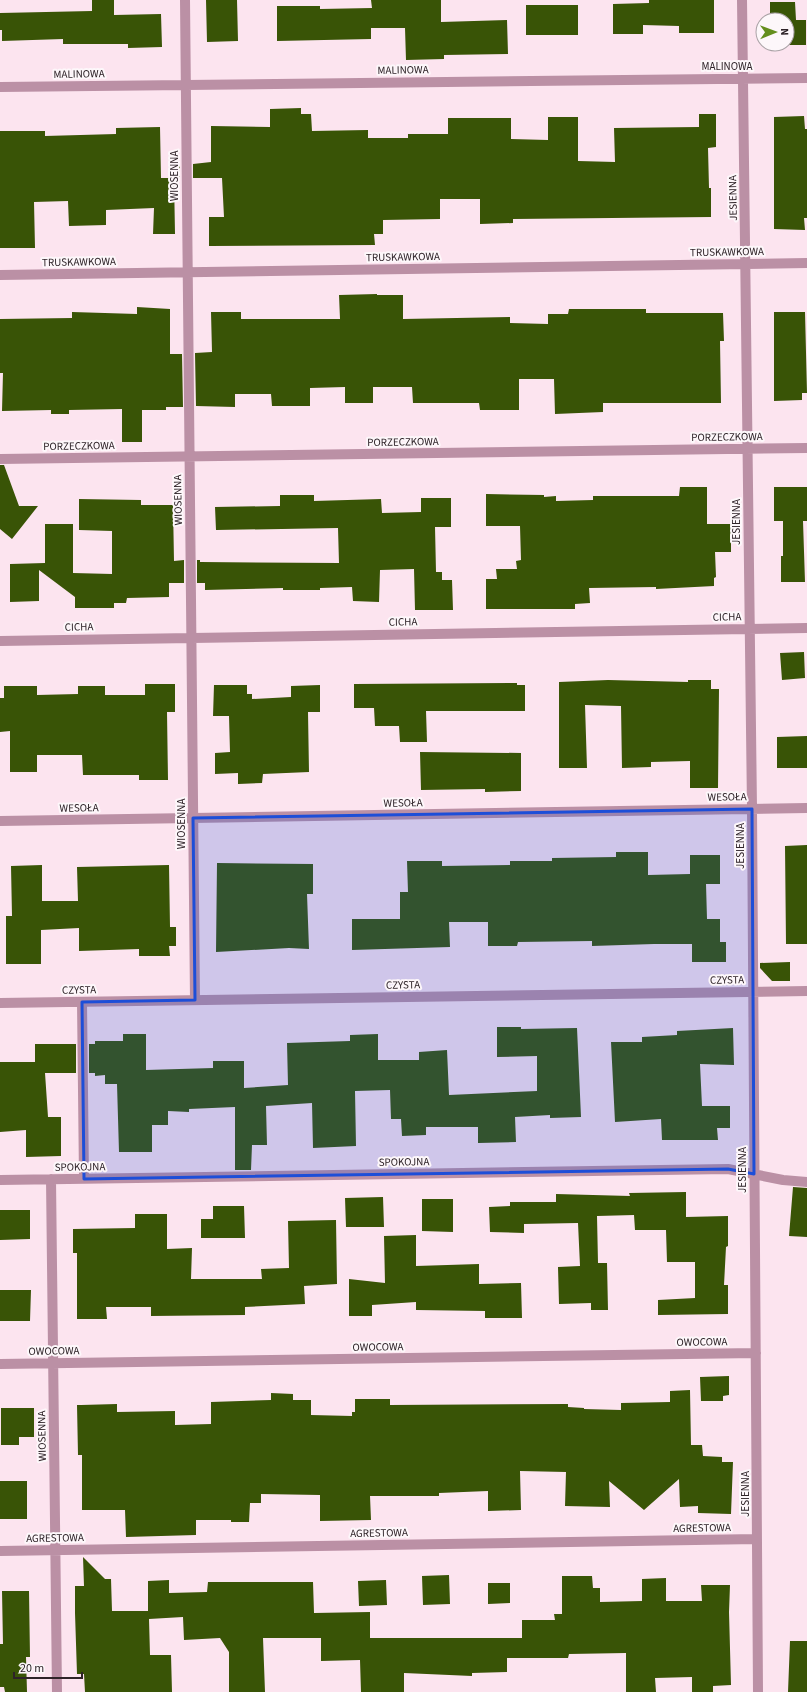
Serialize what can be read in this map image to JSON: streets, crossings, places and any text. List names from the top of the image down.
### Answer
{
  "streets": {
    "street": [
      "MALINOWA",
      "WIOSENNA",
      "JESIENNA",
      "TRUSKAWKOWA",
      "PORZECZKOWA",
      "CICHA",
      "WESOŁA",
      "CZYSTA",
      "SPOKOJNA",
      "OWOCOWA",
      "AGRESTOWA"
    ]
  },
  "crossings": [
    ["MALINOWA", "WIOSENNA"],
    ["MALINOWA", "JESIENNA"],
    ["WIOSENNA", "TRUSKAWKOWA"],
    ["WIOSENNA", "PORZECZKOWA"],
    ["WIOSENNA", "CICHA"],
    ["WIOSENNA", "WESOŁA"],
    ["WIOSENNA", "CZYSTA"],
    ["WIOSENNA", "SPOKOJNA"],
    ["WIOSENNA", "OWOCOWA"],
    ["WIOSENNA", "AGRESTOWA"],
    ["JESIENNA", "TRUSKAWKOWA"],
    ["JESIENNA", "PORZECZKOWA"],
    ["JESIENNA", "CICHA"],
    ["JESIENNA", "WESOŁA"],
    ["JESIENNA", "CZYSTA"],
    ["JESIENNA", "SPOKOJNA"],
    ["JESIENNA", "OWOCOWA"],
    ["JESIENNA", "AGRESTOWA"]
  ],
  "scale_bar": "20 m",
  "north": "right"
}
